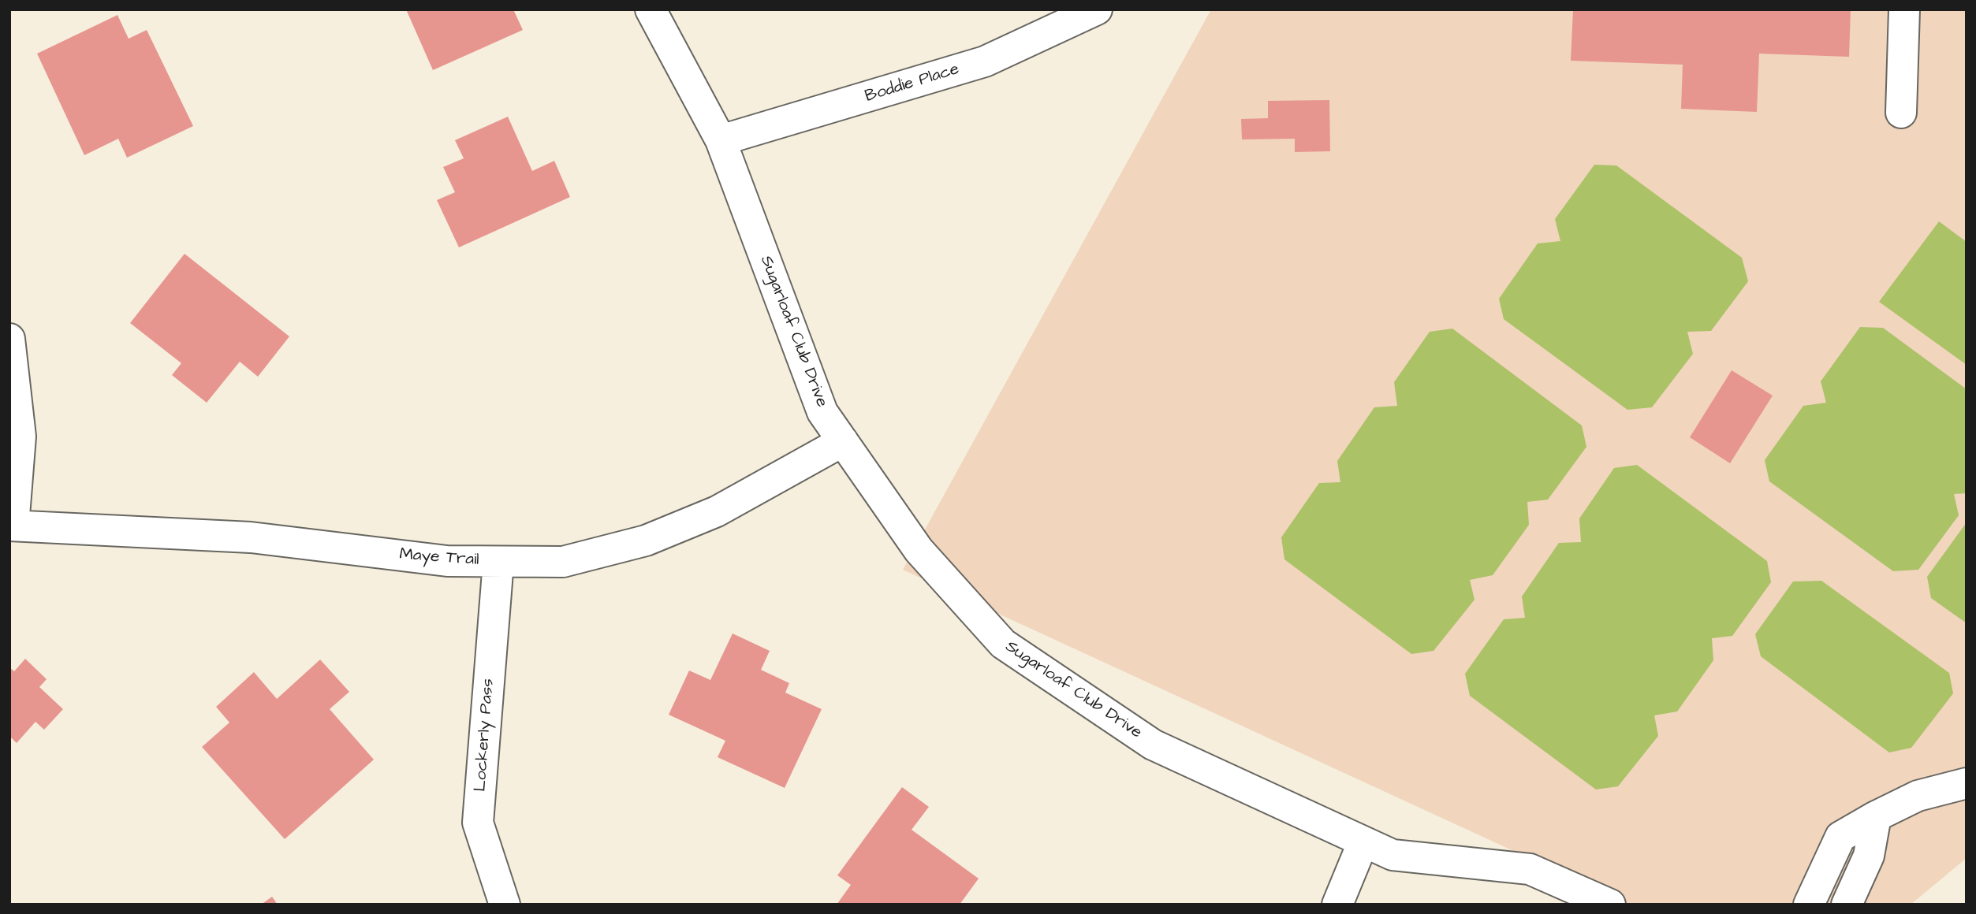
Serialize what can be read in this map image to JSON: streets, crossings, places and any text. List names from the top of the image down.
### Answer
{
  "streets": {
    "street": [
      "Boddie Place",
      "Sugarloaf Club Drive",
      "Maye Trail",
      "Lockerly Pass"
    ]
  },
  "crossings": [
    ["Boddie Place", "Sugarloaf Club Drive"],
    ["Sugarloaf Club Drive", "Maye Trail"],
    ["Maye Trail", "Lockerly Pass"]
  ]
}
